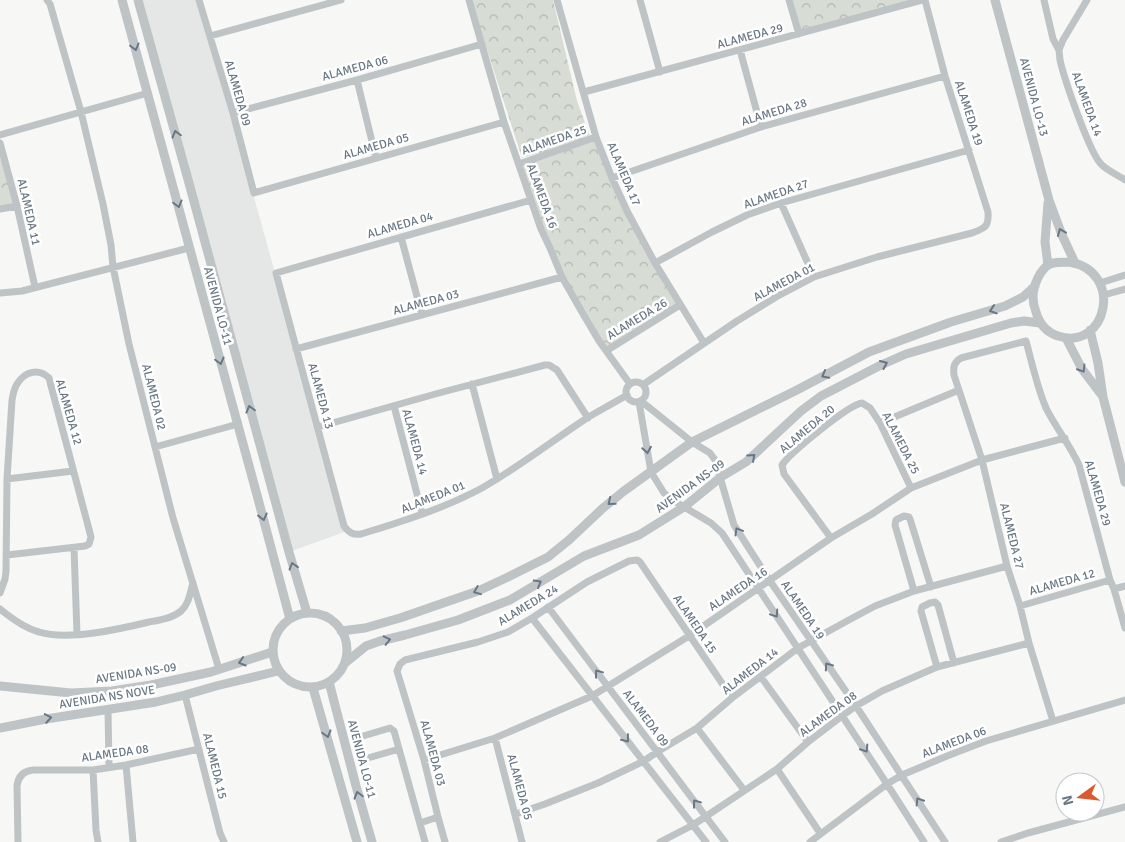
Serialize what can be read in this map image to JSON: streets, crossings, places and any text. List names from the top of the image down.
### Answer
{
  "streets": {
    "street": [
      "ALAMEDA 29",
      "ALAMEDA 06",
      "ALAMEDA 09",
      "AVENIDA LO-13",
      "ALAMEDA 14",
      "ALAMEDA 28",
      "ALAMEDA 19",
      "ALAMEDA 25",
      "ALAMEDA 05",
      "ALAMEDA 17",
      "ALAMEDA 27",
      "ALAMEDA 16",
      "ALAMEDA 11",
      "ALAMEDA 04",
      "ALAMEDA 01",
      "ALAMEDA 03",
      "AVENIDA LO-11",
      "ALAMEDA 26",
      "ALAMEDA 13",
      "ALAMEDA 02",
      "ALAMEDA 12",
      "ALAMEDA 20",
      "AVENIDA NS-09",
      "ALAMEDA 24",
      "ALAMEDA 15",
      "AVENIDA NS NOVE",
      "ALAMEDA 08"
    ]
  },
  "crossings": [
    ["ALAMEDA 29", "ALAMEDA 19"],
    ["ALAMEDA 29", "ALAMEDA 17"],
    ["ALAMEDA 29", "ALAMEDA 27"],
    ["ALAMEDA 29", "ALAMEDA 16"],
    ["ALAMEDA 29", "ALAMEDA 12"],
    ["ALAMEDA 06", "ALAMEDA 09"],
    ["ALAMEDA 06", "ALAMEDA 19"],
    ["ALAMEDA 06", "ALAMEDA 27"],
    ["ALAMEDA 06", "ALAMEDA 16"],
    ["ALAMEDA 09", "ALAMEDA 14"],
    ["ALAMEDA 09", "ALAMEDA 05"],
    ["ALAMEDA 09", "ALAMEDA 16"],
    ["ALAMEDA 09", "ALAMEDA 24"],
    ["ALAMEDA 09", "ALAMEDA 08"],
    ["AVENIDA LO-13", "AVENIDA NS-09"],
    ["ALAMEDA 14", "ALAMEDA 19"],
    ["ALAMEDA 14", "ALAMEDA 05"],
    ["ALAMEDA 14", "ALAMEDA 27"],
    ["ALAMEDA 14", "ALAMEDA 01"],
    ["ALAMEDA 14", "ALAMEDA 15"],
    ["ALAMEDA 28", "ALAMEDA 19"],
    ["ALAMEDA 28", "ALAMEDA 17"],
    ["ALAMEDA 19", "ALAMEDA 27"],
    ["ALAMEDA 19", "ALAMEDA 16"],
    ["ALAMEDA 19", "ALAMEDA 01"],
    ["ALAMEDA 19", "AVENIDA NS-09"],
    ["ALAMEDA 19", "ALAMEDA 08"],
    ["ALAMEDA 25", "ALAMEDA 17"],
    ["ALAMEDA 25", "ALAMEDA 16"],
    ["ALAMEDA 25", "ALAMEDA 20"],
    ["ALAMEDA 05", "ALAMEDA 16"],
    ["ALAMEDA 17", "ALAMEDA 27"],
    ["ALAMEDA 17", "ALAMEDA 01"],
    ["ALAMEDA 17", "ALAMEDA 26"],
    ["ALAMEDA 27", "ALAMEDA 16"],
    ["ALAMEDA 27", "ALAMEDA 12"],
    ["ALAMEDA 27", "ALAMEDA 08"],
    ["ALAMEDA 16", "ALAMEDA 04"],
    ["ALAMEDA 16", "ALAMEDA 01"],
    ["ALAMEDA 16", "ALAMEDA 03"],
    ["ALAMEDA 16", "ALAMEDA 26"],
    ["ALAMEDA 16", "ALAMEDA 20"],
    ["ALAMEDA 16", "ALAMEDA 15"],
    ["ALAMEDA 04", "ALAMEDA 13"],
    ["ALAMEDA 01", "ALAMEDA 13"],
    ["ALAMEDA 03", "ALAMEDA 13"],
    ["ALAMEDA 03", "ALAMEDA 24"],
    ["AVENIDA LO-11", "AVENIDA NS-09"],
    ["AVENIDA LO-11", "AVENIDA NS NOVE"],
    ["ALAMEDA 02", "AVENIDA NS-09"],
    ["AVENIDA NS-09", "AVENIDA NS NOVE"],
    ["ALAMEDA 24", "ALAMEDA 15"],
    ["ALAMEDA 15", "AVENIDA NS NOVE"],
    ["ALAMEDA 15", "ALAMEDA 08"]
  ],
  "one_way": ["AVENIDA NS NOVE"],
  "north": "left"
}
